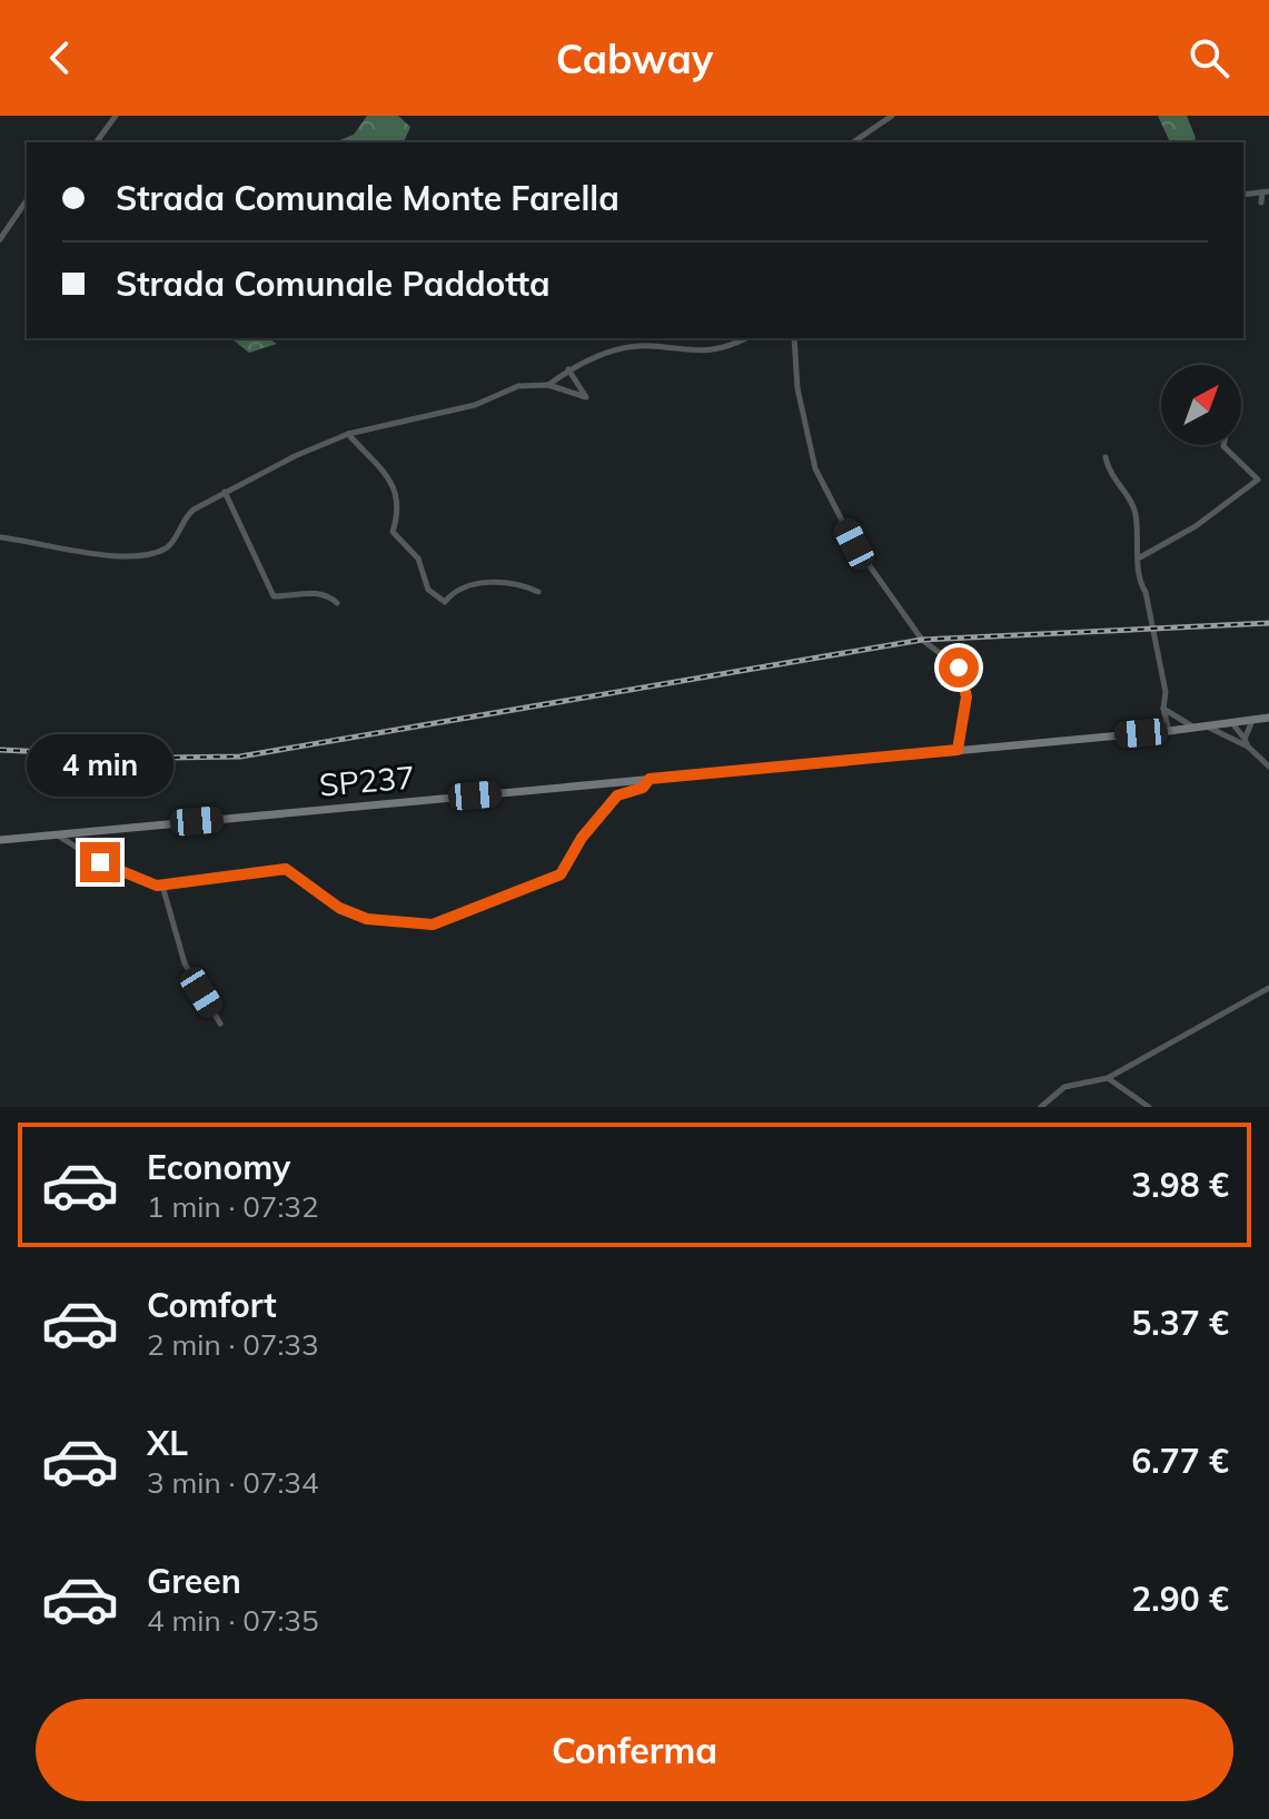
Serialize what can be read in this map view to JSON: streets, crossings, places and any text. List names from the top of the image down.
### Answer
{
  "streets": {
    "main road": ["SP237"]
  },
  "north": "top right",
  "page": {
    "header": "Cabway",
    "banner": ["Strada Comunale Monte Farella", "Strada Comunale Paddotta"],
    "bubble": "4 min",
    "list": [
      {
        "name": "Economy",
        "note": "1 min · 07:32",
        "value": "3.98 €"
      },
      {
        "name": "Comfort",
        "note": "2 min · 07:33",
        "value": "5.37 €"
      },
      {
        "name": "XL",
        "note": "3 min · 07:34",
        "value": "6.77 €"
      },
      {
        "name": "Green",
        "note": "4 min · 07:35",
        "value": "2.90 €"
      }
    ],
    "buttons": "Conferma"
  }
}
